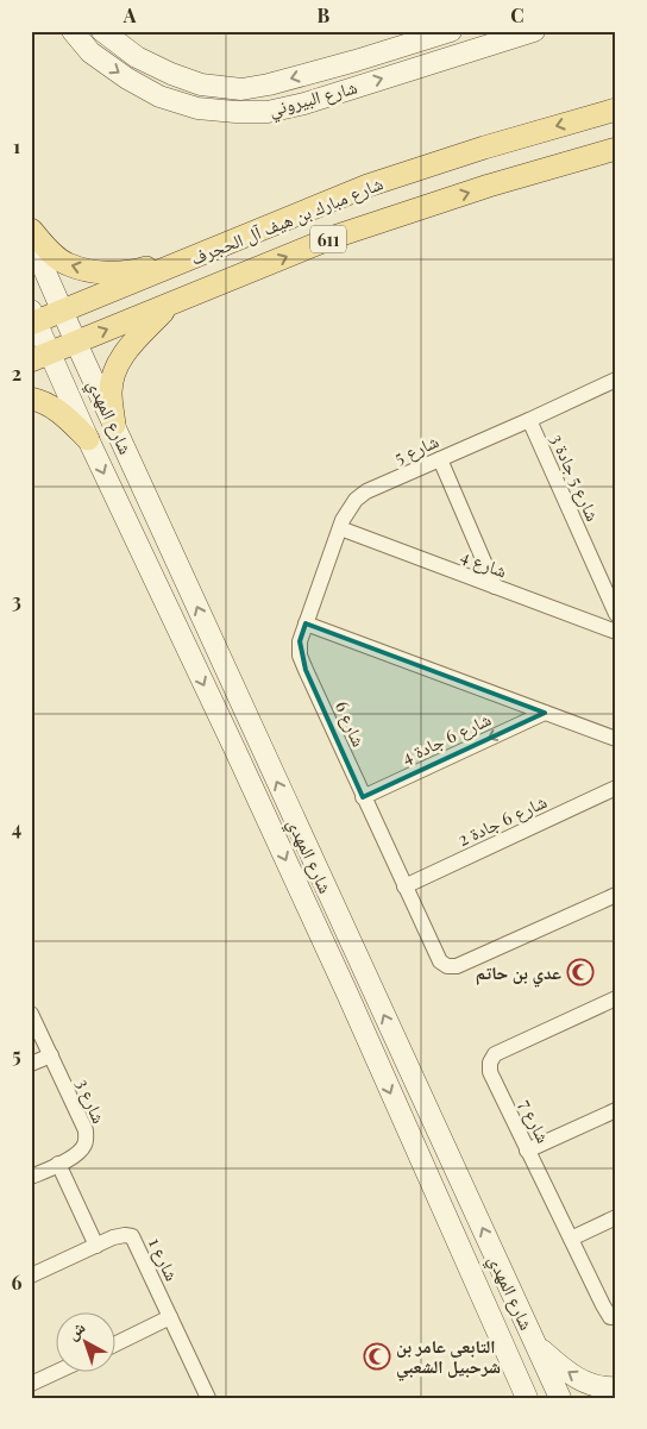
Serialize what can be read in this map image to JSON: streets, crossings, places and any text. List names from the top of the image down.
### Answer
{
  "streets": {
    "main road": [
      "شارع البيروني",
      "شارع مبارك بن هيف آل الحجرف",
      "611",
      "شارع المهدي"
    ],
    "street": [
      "شارع 5",
      "شارع 5 جادة 3",
      "شارع 4",
      "شارع 6",
      "شارع 6 جادة 4",
      "شارع 6 جادة 2",
      "شارع 3",
      "شارع 7",
      "شارع 1"
    ]
  },
  "crossings": [
    ["شارع مبارك بن هيف آل الحجرف", "شارع المهدي"],
    ["شارع 5", "شارع 5 جادة 3"],
    ["شارع 5", "شارع 4"],
    ["شارع 5", "شارع 6"],
    ["شارع 6", "شارع 6 جادة 4"],
    ["شارع 6", "شارع 6 جادة 2"]
  ],
  "one_way": ["شارع 6 جادة 4"],
  "places": {
    "mosque": ["عدي بن حاتم", "التابعي عامر بن شرحبيل الشعبي"]
  },
  "north": "top left",
  "grid": {
    "columns": ["A", "B", "C"],
    "rows": [
      "1",
      "2",
      "3",
      "4",
      "5",
      "6"
    ]
  }
}
